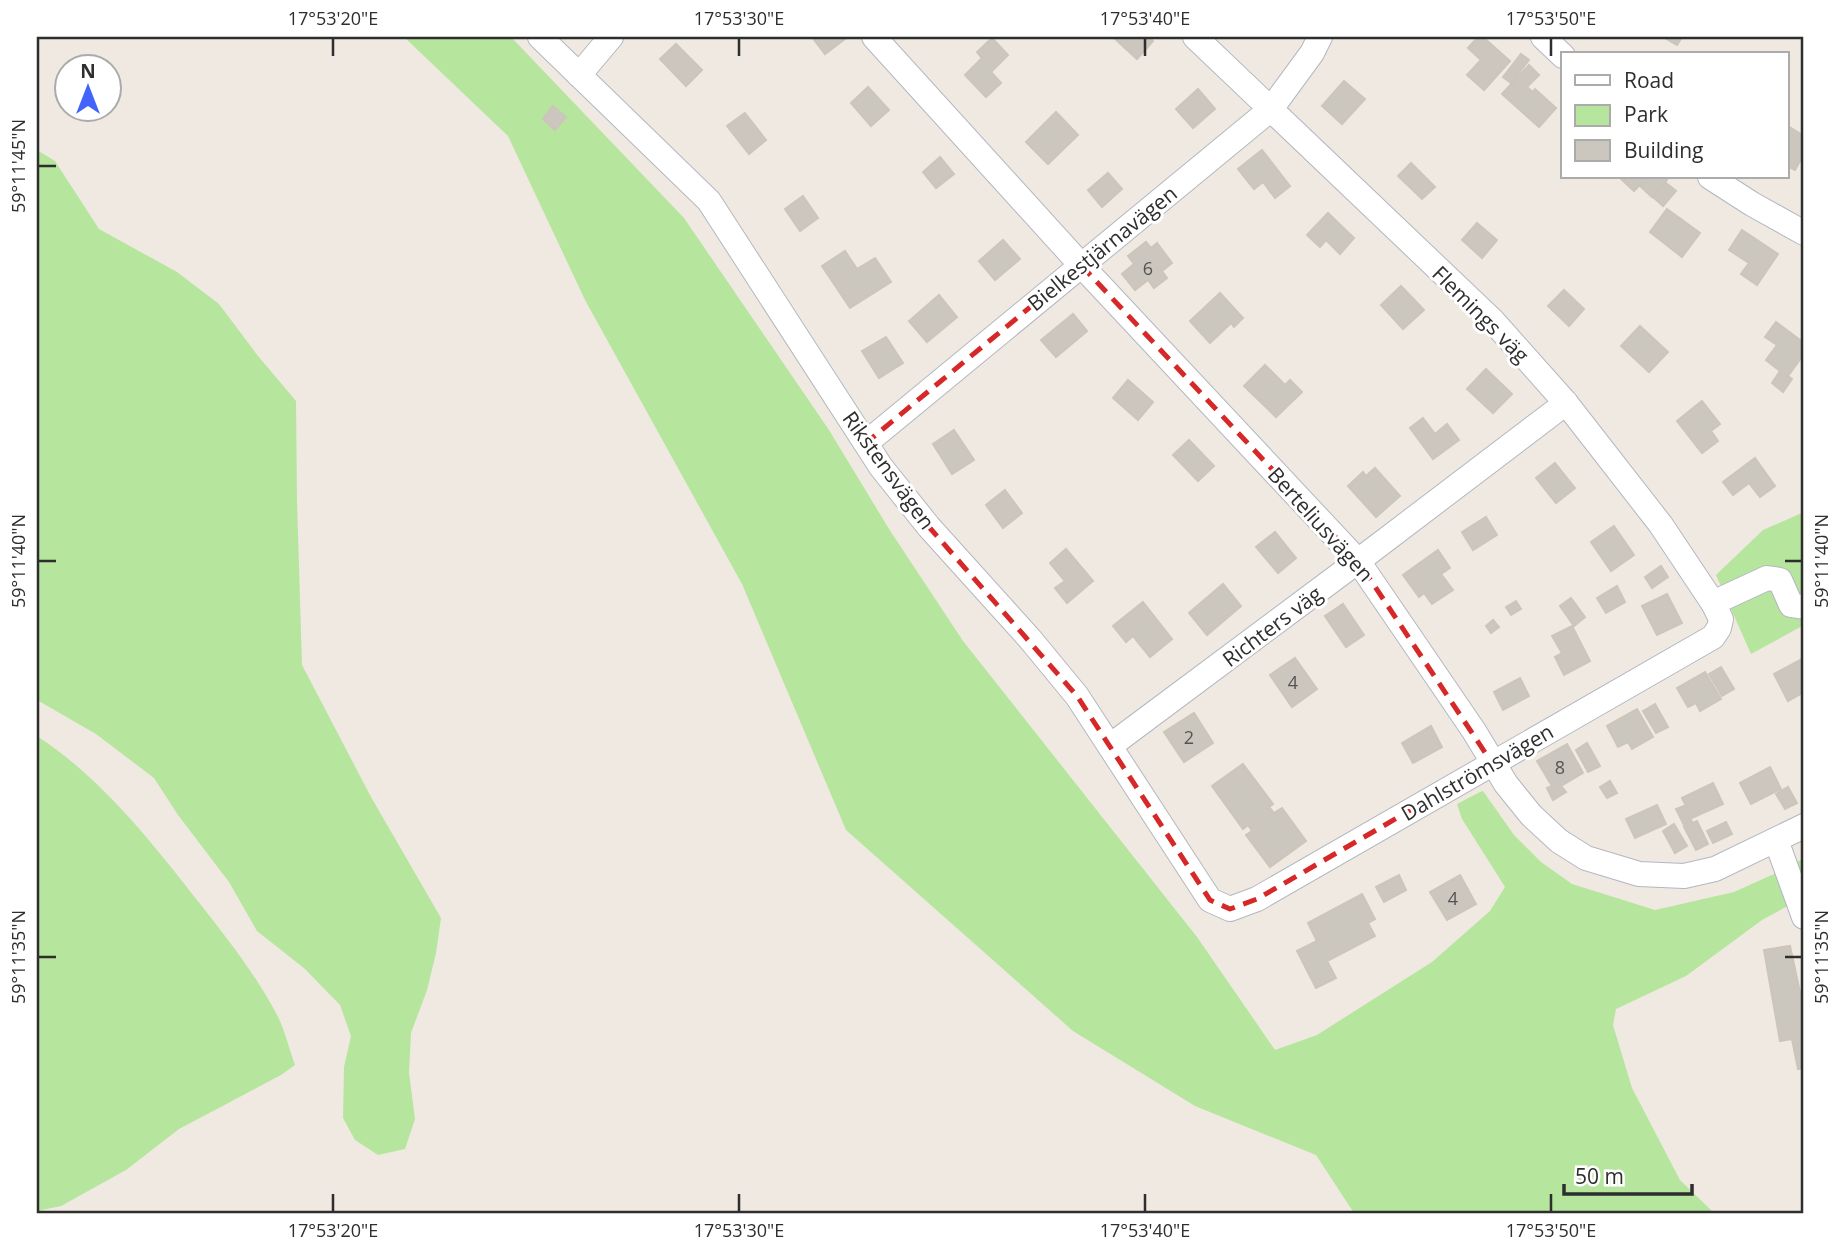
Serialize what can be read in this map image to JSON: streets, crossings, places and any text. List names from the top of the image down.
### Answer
{
  "streets": {
    "street": [
      "Bielkestjärnavägen",
      "Flemings väg",
      "Rikstensvägen",
      "Berteliusvägen",
      "Richters väg",
      "Dahlströmsvägen"
    ]
  },
  "crossings": [
    ["Bielkestjärnavägen", "Flemings väg"],
    ["Bielkestjärnavägen", "Rikstensvägen"],
    ["Bielkestjärnavägen", "Berteliusvägen"],
    ["Flemings väg", "Richters väg"],
    ["Flemings väg", "Dahlströmsvägen"],
    ["Rikstensvägen", "Richters väg"],
    ["Rikstensvägen", "Dahlströmsvägen"],
    ["Berteliusvägen", "Richters väg"],
    ["Berteliusvägen", "Dahlströmsvägen"]
  ],
  "house_numbers": [
    "6",
    "4",
    "2",
    "8",
    "4"
  ],
  "legend": ["Road", "Park", "Building"],
  "scale_bar": "50 m",
  "north": "top",
  "coordinates": [
    "17°53'20\"E",
    "17°53'30\"E",
    "17°53'40\"E",
    "17°53'50\"E",
    "59°11'45\"N",
    "59°11'40\"N",
    "59°11'35\"N"
  ]
}
